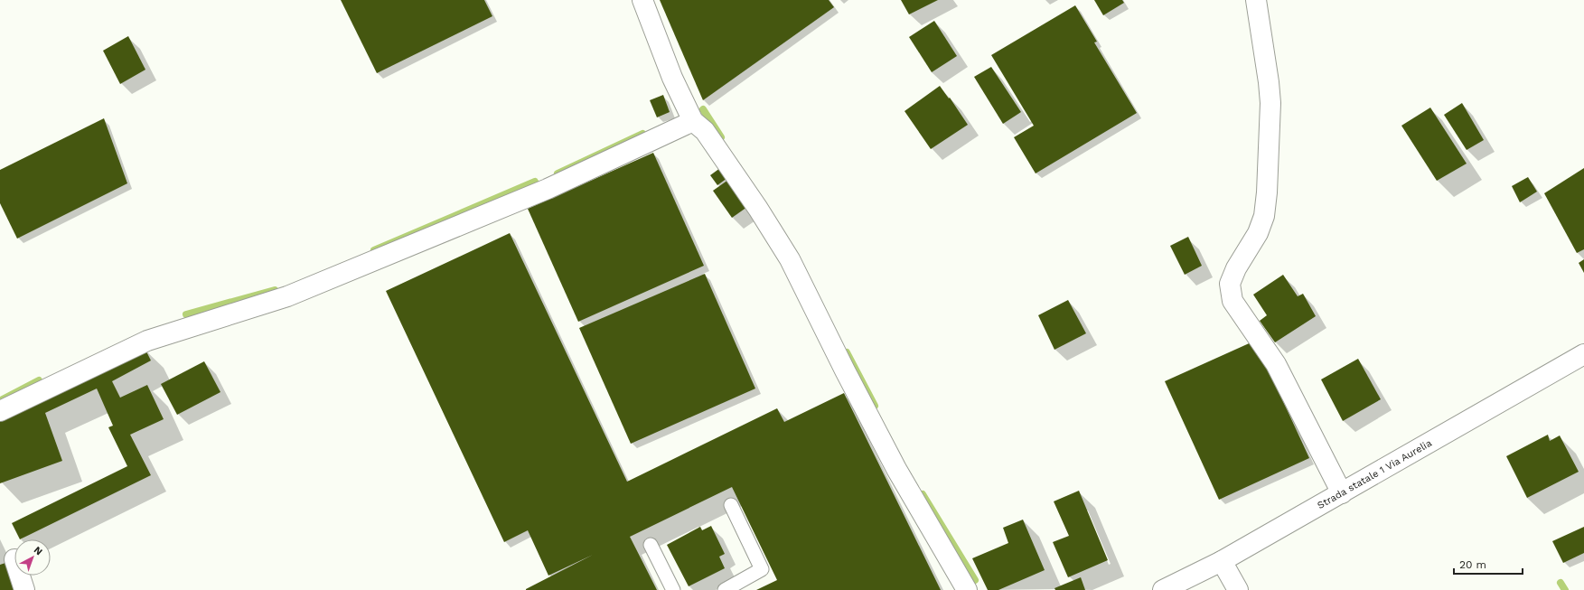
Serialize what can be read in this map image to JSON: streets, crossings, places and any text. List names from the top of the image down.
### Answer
{
  "streets": {
    "street": ["Strada statale 1 Via Aurelia"]
  },
  "scale_bar": "20 m",
  "north": "top right"
}
